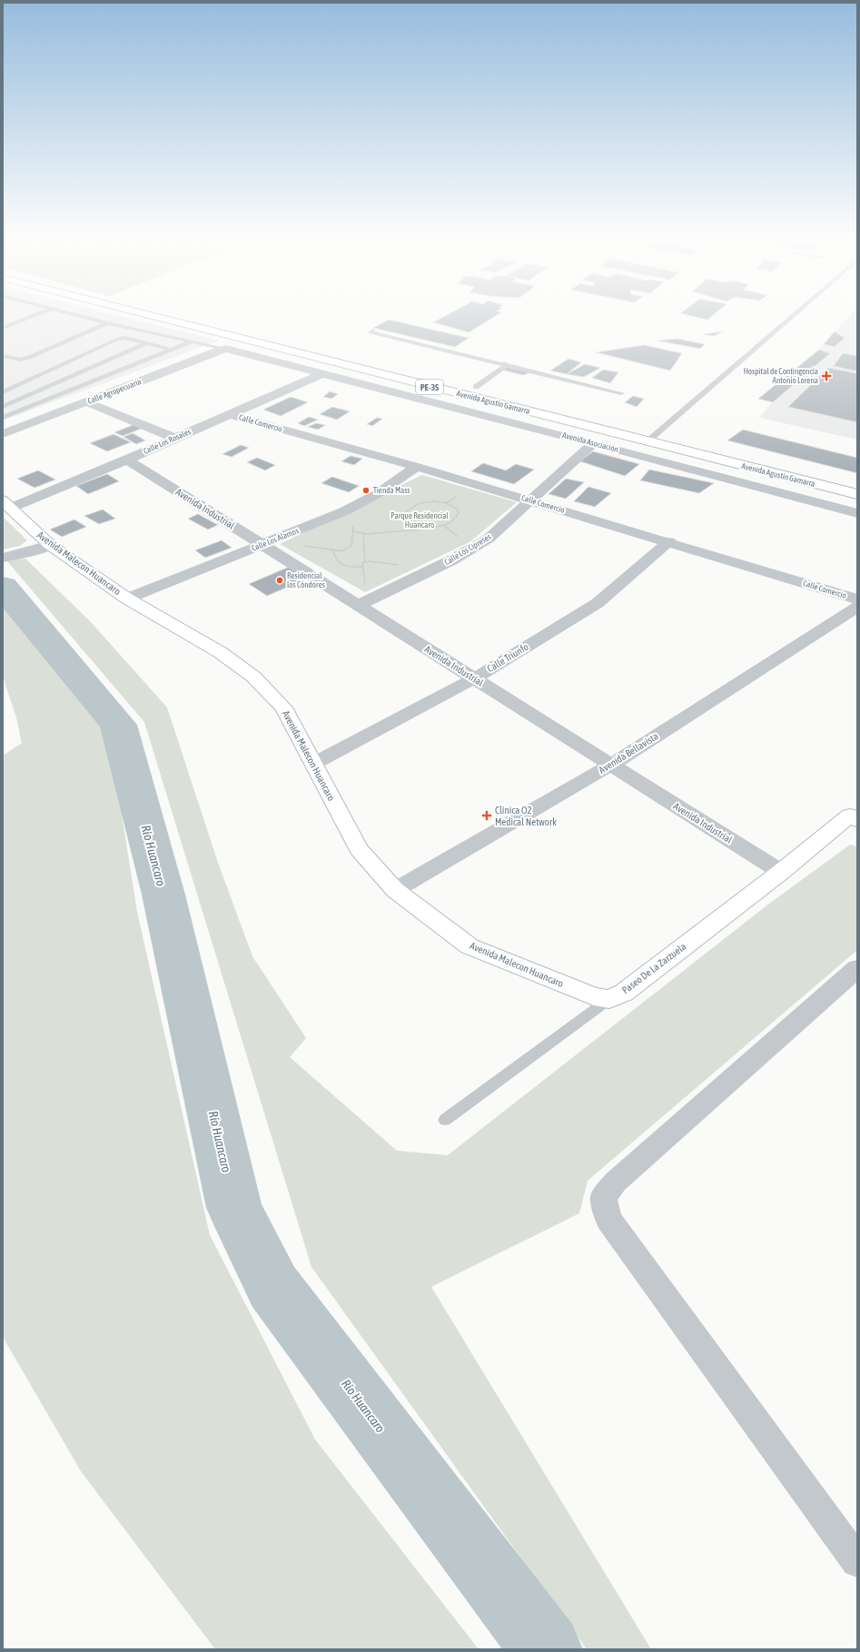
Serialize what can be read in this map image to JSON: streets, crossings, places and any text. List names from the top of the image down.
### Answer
{
  "streets": {
    "main road": [
      "PE-3S",
      "Avenida Agustín Gamarra",
      "Avenida Malecon Huancaro",
      "Paseo De La Zarzuela"
    ],
    "street": [
      "Calle Agropecuaria",
      "Calle Comercio",
      "Calle Los Rosales",
      "Avenida Asociación",
      "Avenida Industrial",
      "Calle Los Alamos",
      "Calle Los Cipreses",
      "Calle Triunfo",
      "Avenida Bellavista"
    ]
  },
  "crossings": [
    ["Calle Agropecuaria", "Avenida Asociación"],
    ["Calle Comercio", "Calle Los Rosales"],
    ["Calle Comercio", "Calle Los Alamos"],
    ["Calle Comercio", "Calle Los Cipreses"],
    ["Calle Comercio", "Calle Triunfo"],
    ["Calle Los Rosales", "Avenida Asociación"],
    ["Calle Los Rosales", "Avenida Industrial"],
    ["Calle Los Rosales", "Avenida Malecon Huancaro"],
    ["Avenida Asociación", "Calle Los Cipreses"],
    ["Avenida Industrial", "Calle Los Alamos"],
    ["Avenida Industrial", "Calle Los Cipreses"],
    ["Avenida Industrial", "Calle Triunfo"],
    ["Avenida Industrial", "Avenida Bellavista"],
    ["Avenida Industrial", "Paseo De La Zarzuela"],
    ["Calle Los Alamos", "Avenida Malecon Huancaro"],
    ["Avenida Malecon Huancaro", "Calle Triunfo"],
    ["Avenida Malecon Huancaro", "Avenida Bellavista"],
    ["Avenida Malecon Huancaro", "Paseo De La Zarzuela"]
  ],
  "water": ["Río Huancaro"],
  "parks": ["Parque Residencial Huancaro"],
  "places": {
    "health": ["Hospital de Contingencia Antonio Lorena", "Clínica O2 Medical Network"],
    "other": ["Tienda Mass", "Residencial los Cóndores"]
  }
}
